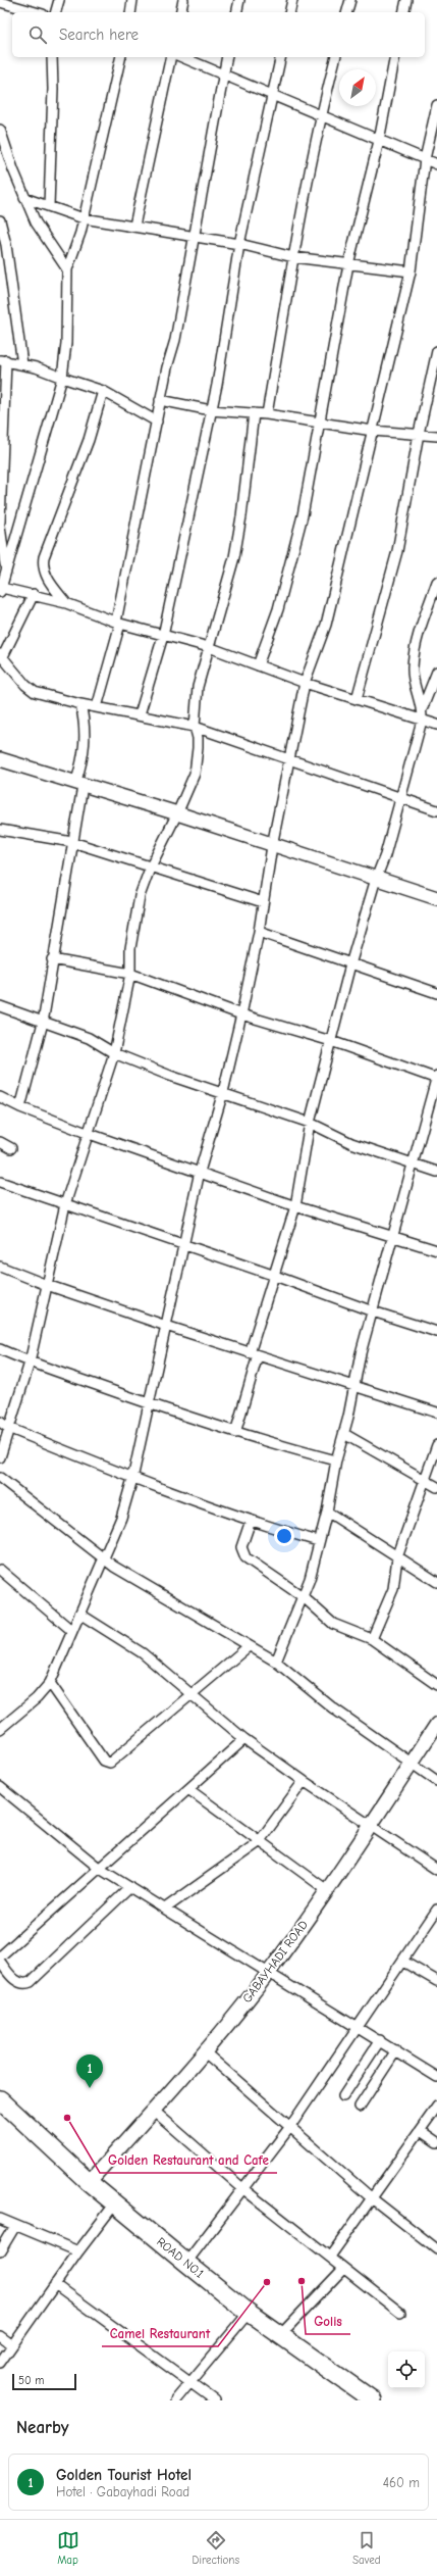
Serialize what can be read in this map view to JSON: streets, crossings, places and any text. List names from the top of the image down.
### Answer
{
  "streets": {
    "highway": ["ROAD NO.1"],
    "street": ["GABAYHADI ROAD"]
  },
  "crossings": [
    ["GABAYHADI ROAD", "ROAD NO.1"]
  ],
  "places": ["Golden Restaurant and Cafe", "Golis", "Camel Restaurant"],
  "scale_bar": "50 m",
  "north": "top right",
  "page": {
    "search": "Search here",
    "pins": "1",
    "scale": "50 m",
    "heading": "Nearby",
    "list": [
      {
        "mark": "1",
        "name": "Golden Tourist Hotel",
        "note": "Hotel · Gabayhadi Road",
        "value": "460 m"
      }
    ],
    "nav": ["Map", "Directions", "Saved"]
  }
}
